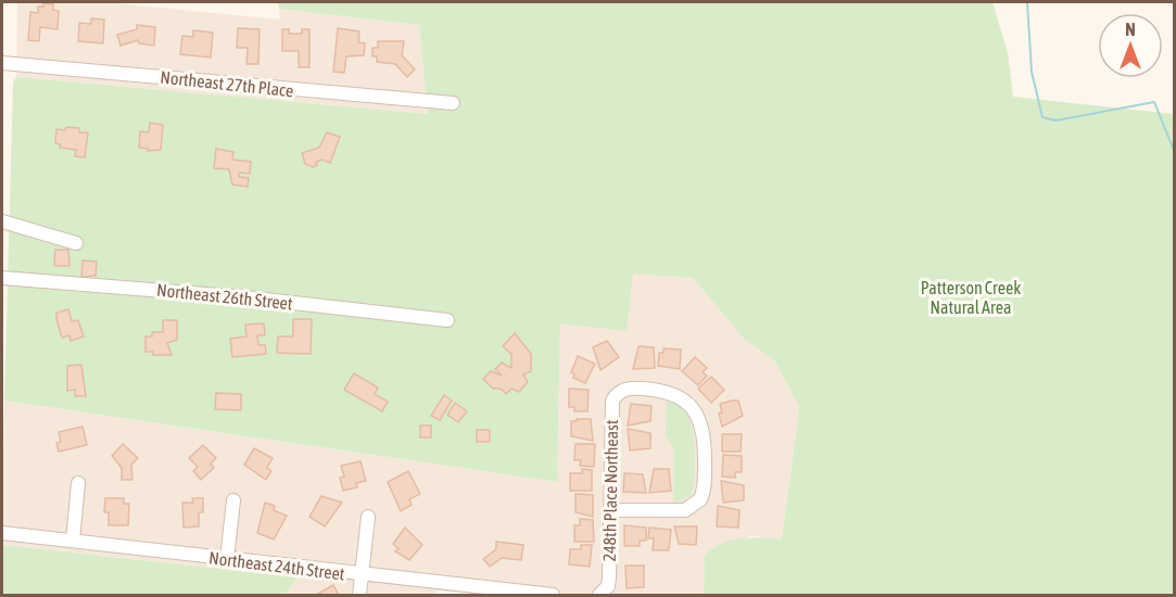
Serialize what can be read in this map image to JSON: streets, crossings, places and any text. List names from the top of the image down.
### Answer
{
  "streets": {
    "street": [
      "Northeast 27th Place",
      "Northeast 26th Street",
      "248th Place Northeast",
      "Northeast 24th Street"
    ]
  },
  "parks": ["Patterson Creek Natural Area"],
  "north": "top"
}
